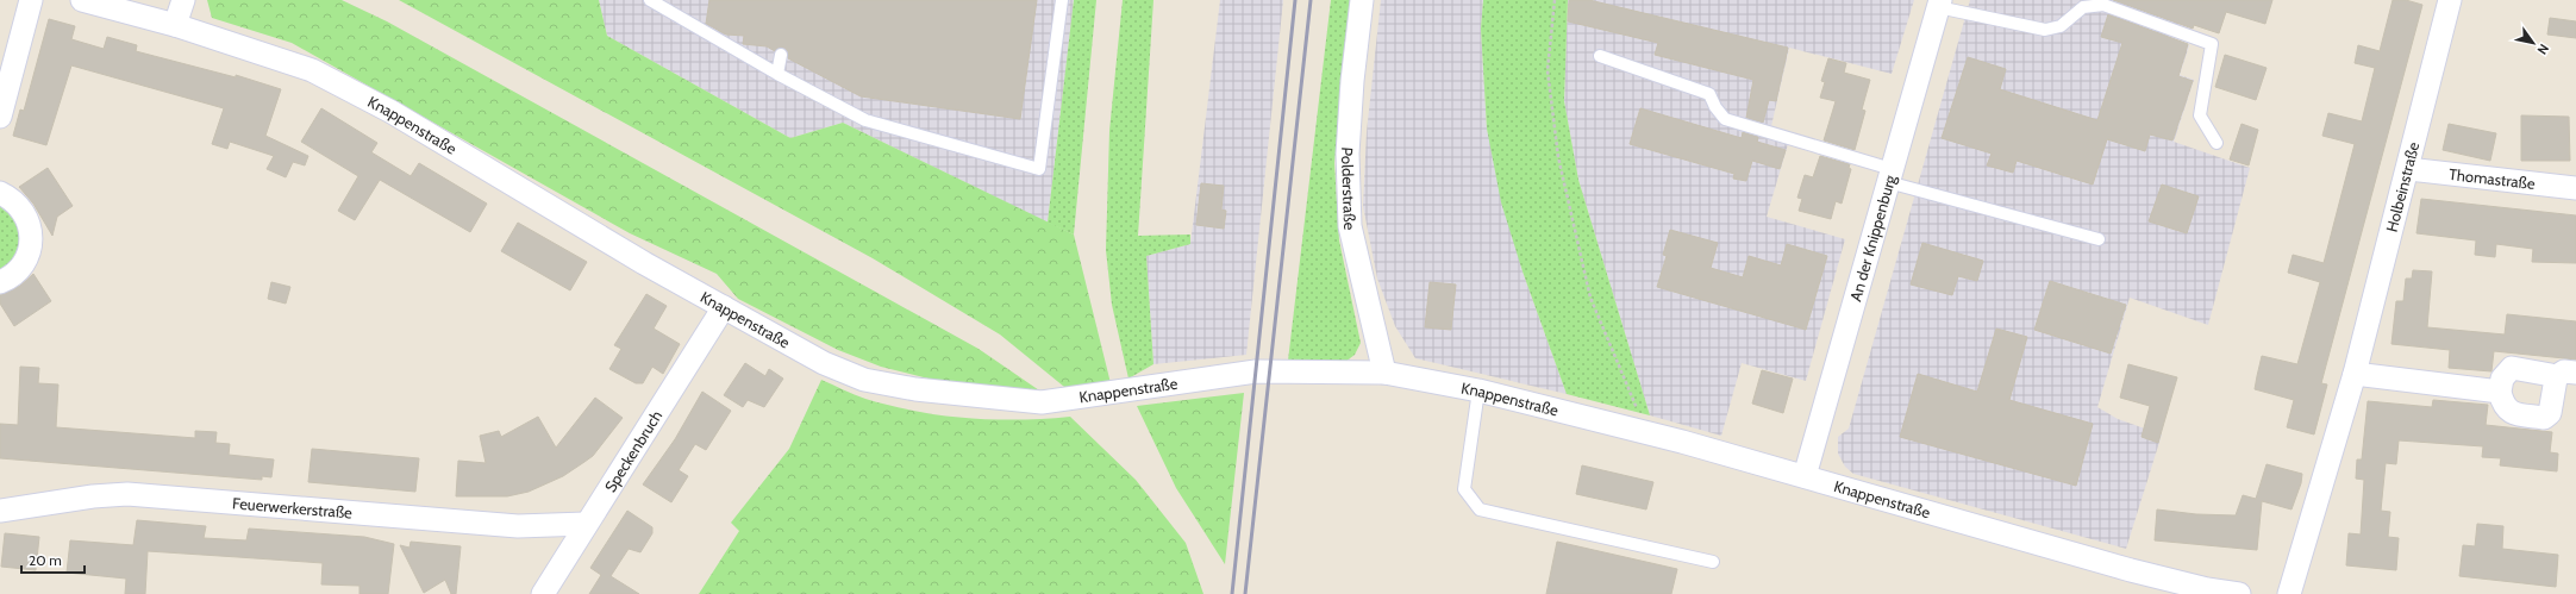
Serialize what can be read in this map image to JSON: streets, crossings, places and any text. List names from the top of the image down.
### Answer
{
  "streets": {
    "street": [
      "Knappenstraße",
      "Thomastraße",
      "Holbeinstraße",
      "Polderstraße",
      "An der Knippenburg",
      "Speckenbruch",
      "Feuerwerkerstraße"
    ]
  },
  "crossings": [
    ["Knappenstraße", "Polderstraße"],
    ["Knappenstraße", "An der Knippenburg"],
    ["Knappenstraße", "Speckenbruch"],
    ["Thomastraße", "Holbeinstraße"],
    ["Speckenbruch", "Feuerwerkerstraße"]
  ],
  "scale_bar": "20 m",
  "north": "bottom right"
}
